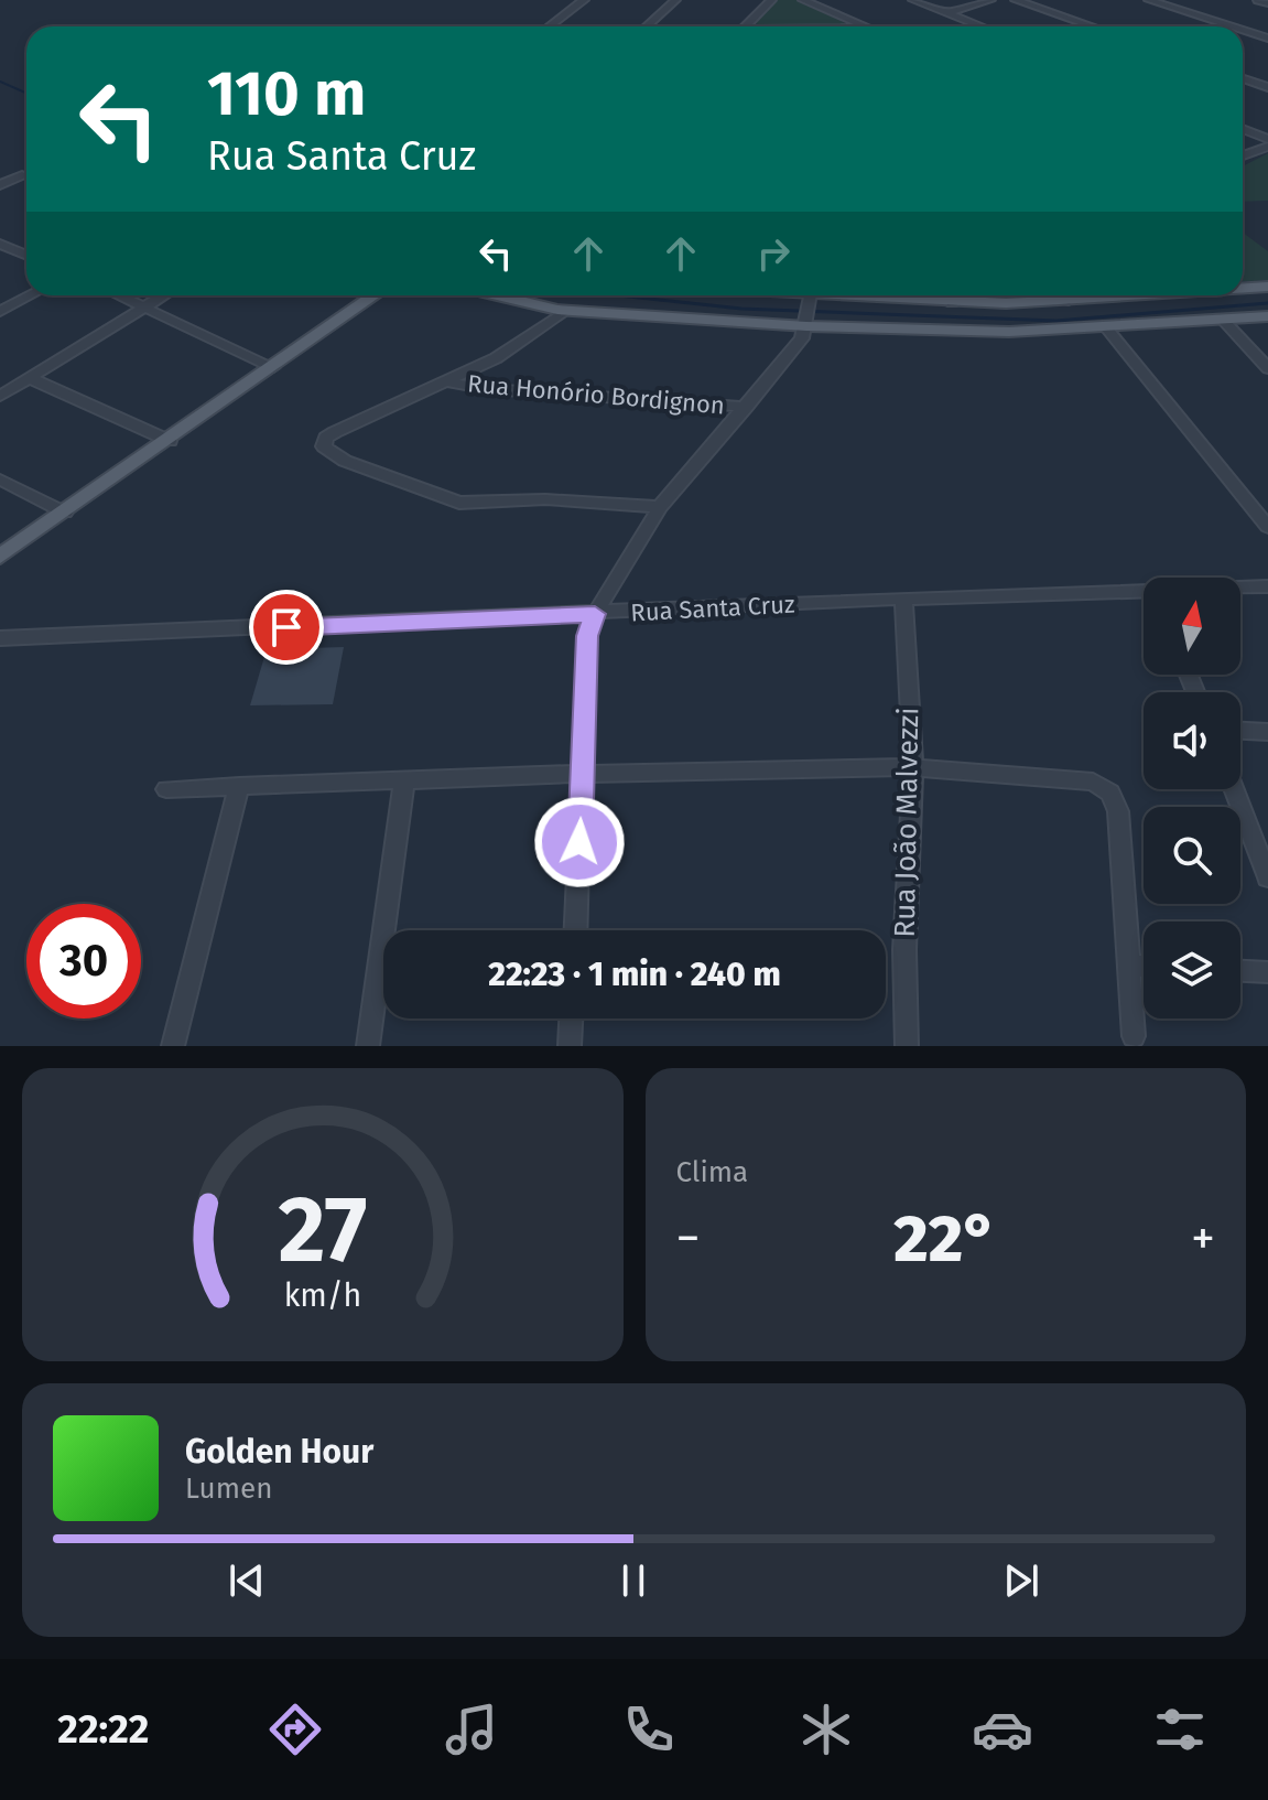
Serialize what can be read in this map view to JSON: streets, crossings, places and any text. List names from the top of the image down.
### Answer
{
  "streets": {
    "street": ["Rua Honório Bordignon", "Rua Santa Cruz", "Rua João Malvezzi"]
  },
  "crossings": [
    ["Rua Santa Cruz", "Rua João Malvezzi"]
  ],
  "north": "top",
  "page": {
    "turn": ["110 m", "Rua Santa Cruz"],
    "limit": "30",
    "trip": "22:23 · 1 min · 240 m",
    "tile": "Clima",
    "heat": ["−", "22°", "+"],
    "song": ["Golden Hour", "Lumen"],
    "tabs": "22:22",
    "gauge": ["27", "km/h"]
  }
}
